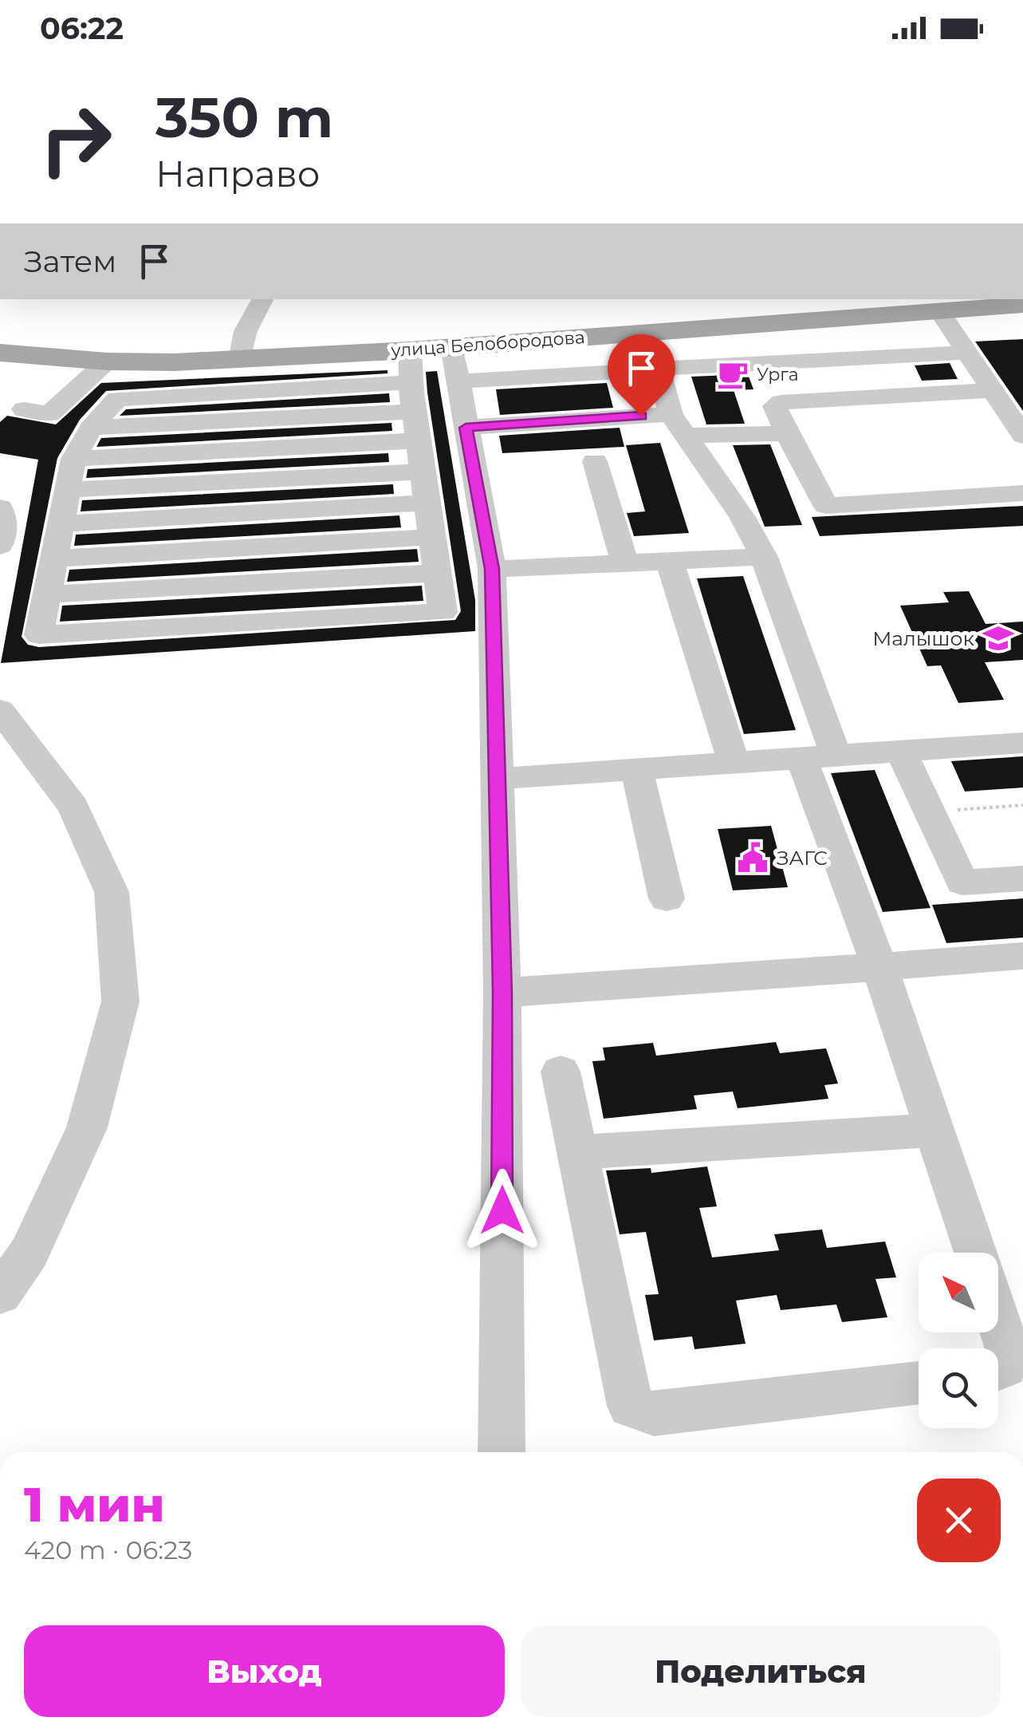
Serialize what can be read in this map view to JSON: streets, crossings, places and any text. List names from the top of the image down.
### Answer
{
  "streets": {
    "main road": ["улица Белобородова"]
  },
  "places": {
    "cafe": ["Урга"],
    "school or university": ["Малышок"],
    "public building": ["ЗАГС"]
  },
  "north": "top left",
  "page": {
    "status": "06:22",
    "turn": ["350 m", "Направо"],
    "then": "Затем",
    "heading": ["1 мин", "420 m · 06:23"],
    "buttons": ["Выход", "Поделиться"]
  }
}
